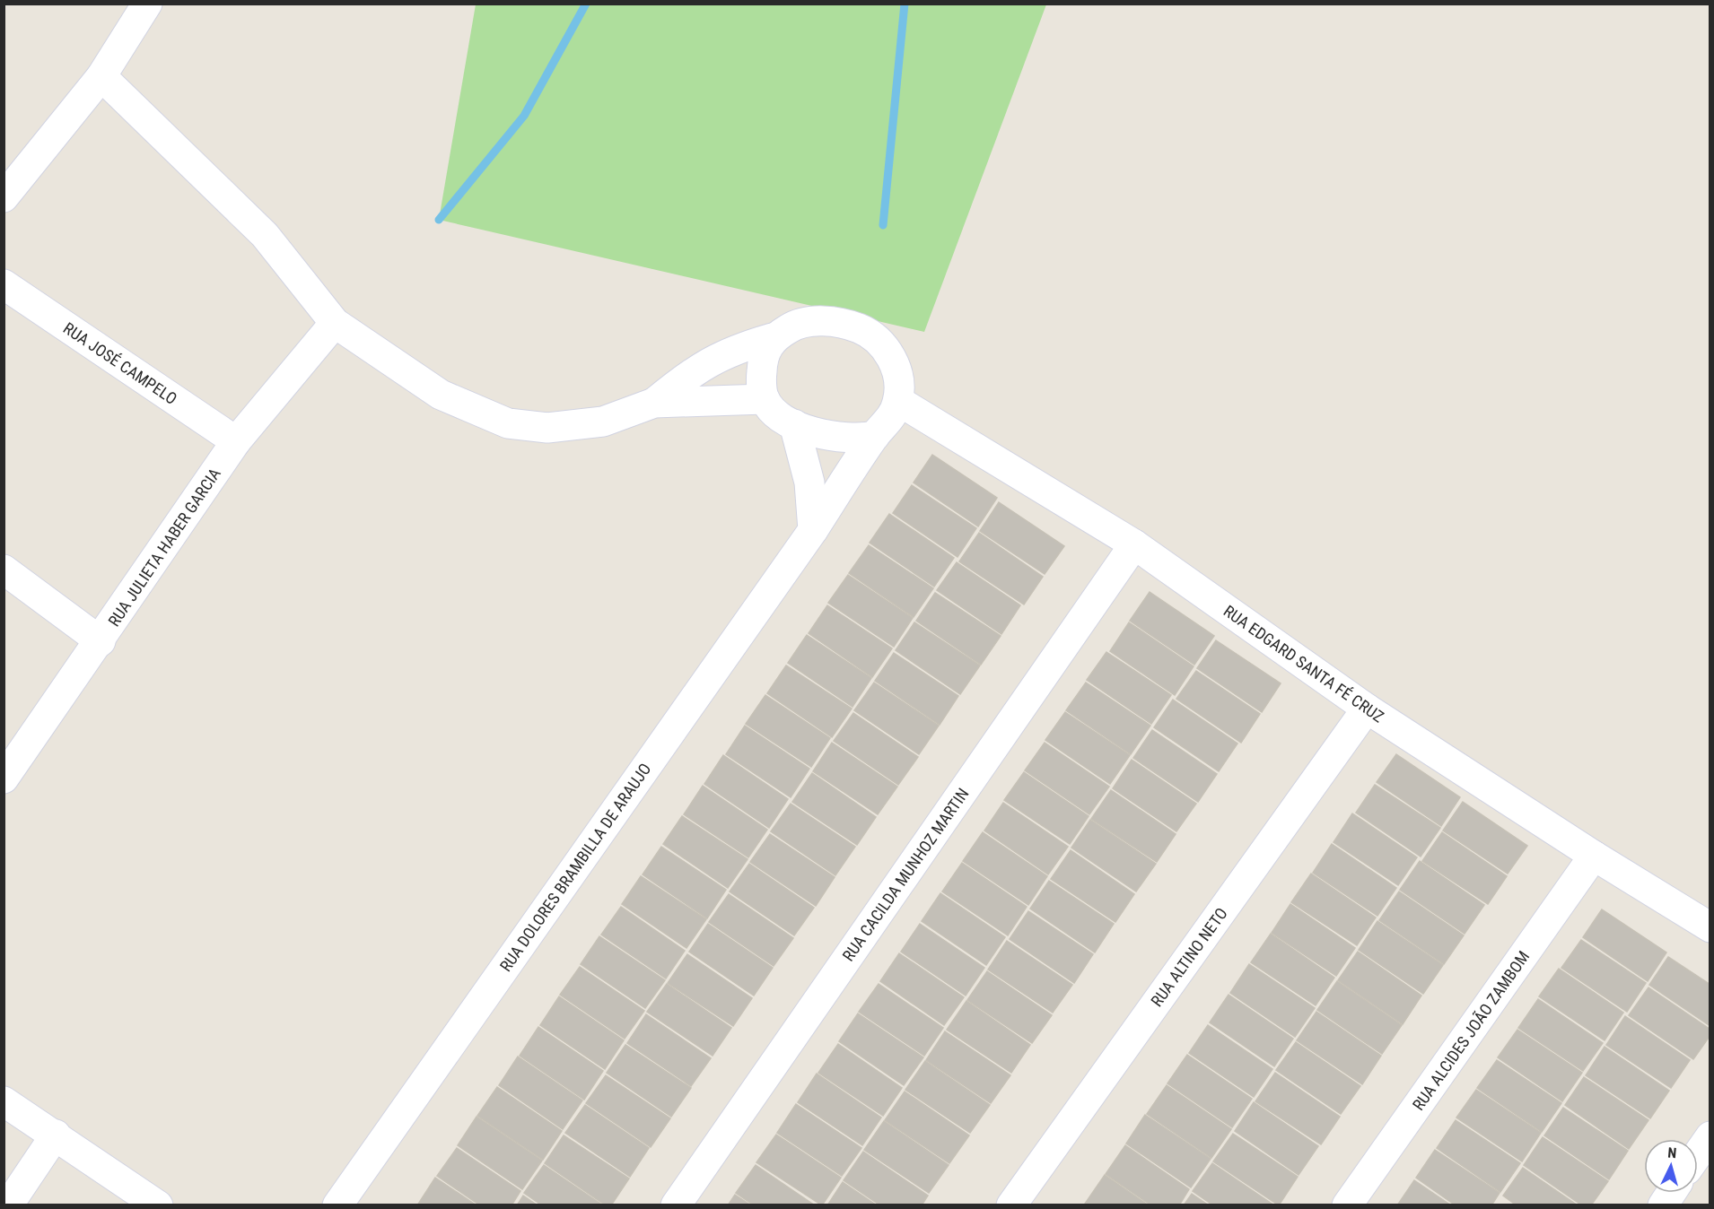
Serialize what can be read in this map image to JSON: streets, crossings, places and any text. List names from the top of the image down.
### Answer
{
  "streets": {
    "street": [
      "RUA JOSÉ CAMPELO",
      "RUA JULIETA HABER GARCIA",
      "RUA EDGARD SANTA FÉ CRUZ",
      "RUA DOLORES BRAMBILLA DE ARAUJO",
      "RUA CACILDA MUNHOZ MARTIN",
      "RUA ALTINO NETO",
      "RUA ALCIDES JOÃO ZAMBOM"
    ]
  },
  "crossings": [
    ["RUA JOSÉ CAMPELO", "RUA JULIETA HABER GARCIA"],
    ["RUA EDGARD SANTA FÉ CRUZ", "RUA DOLORES BRAMBILLA DE ARAUJO"],
    ["RUA EDGARD SANTA FÉ CRUZ", "RUA CACILDA MUNHOZ MARTIN"],
    ["RUA EDGARD SANTA FÉ CRUZ", "RUA ALTINO NETO"],
    ["RUA EDGARD SANTA FÉ CRUZ", "RUA ALCIDES JOÃO ZAMBOM"]
  ],
  "north": "top"
}
